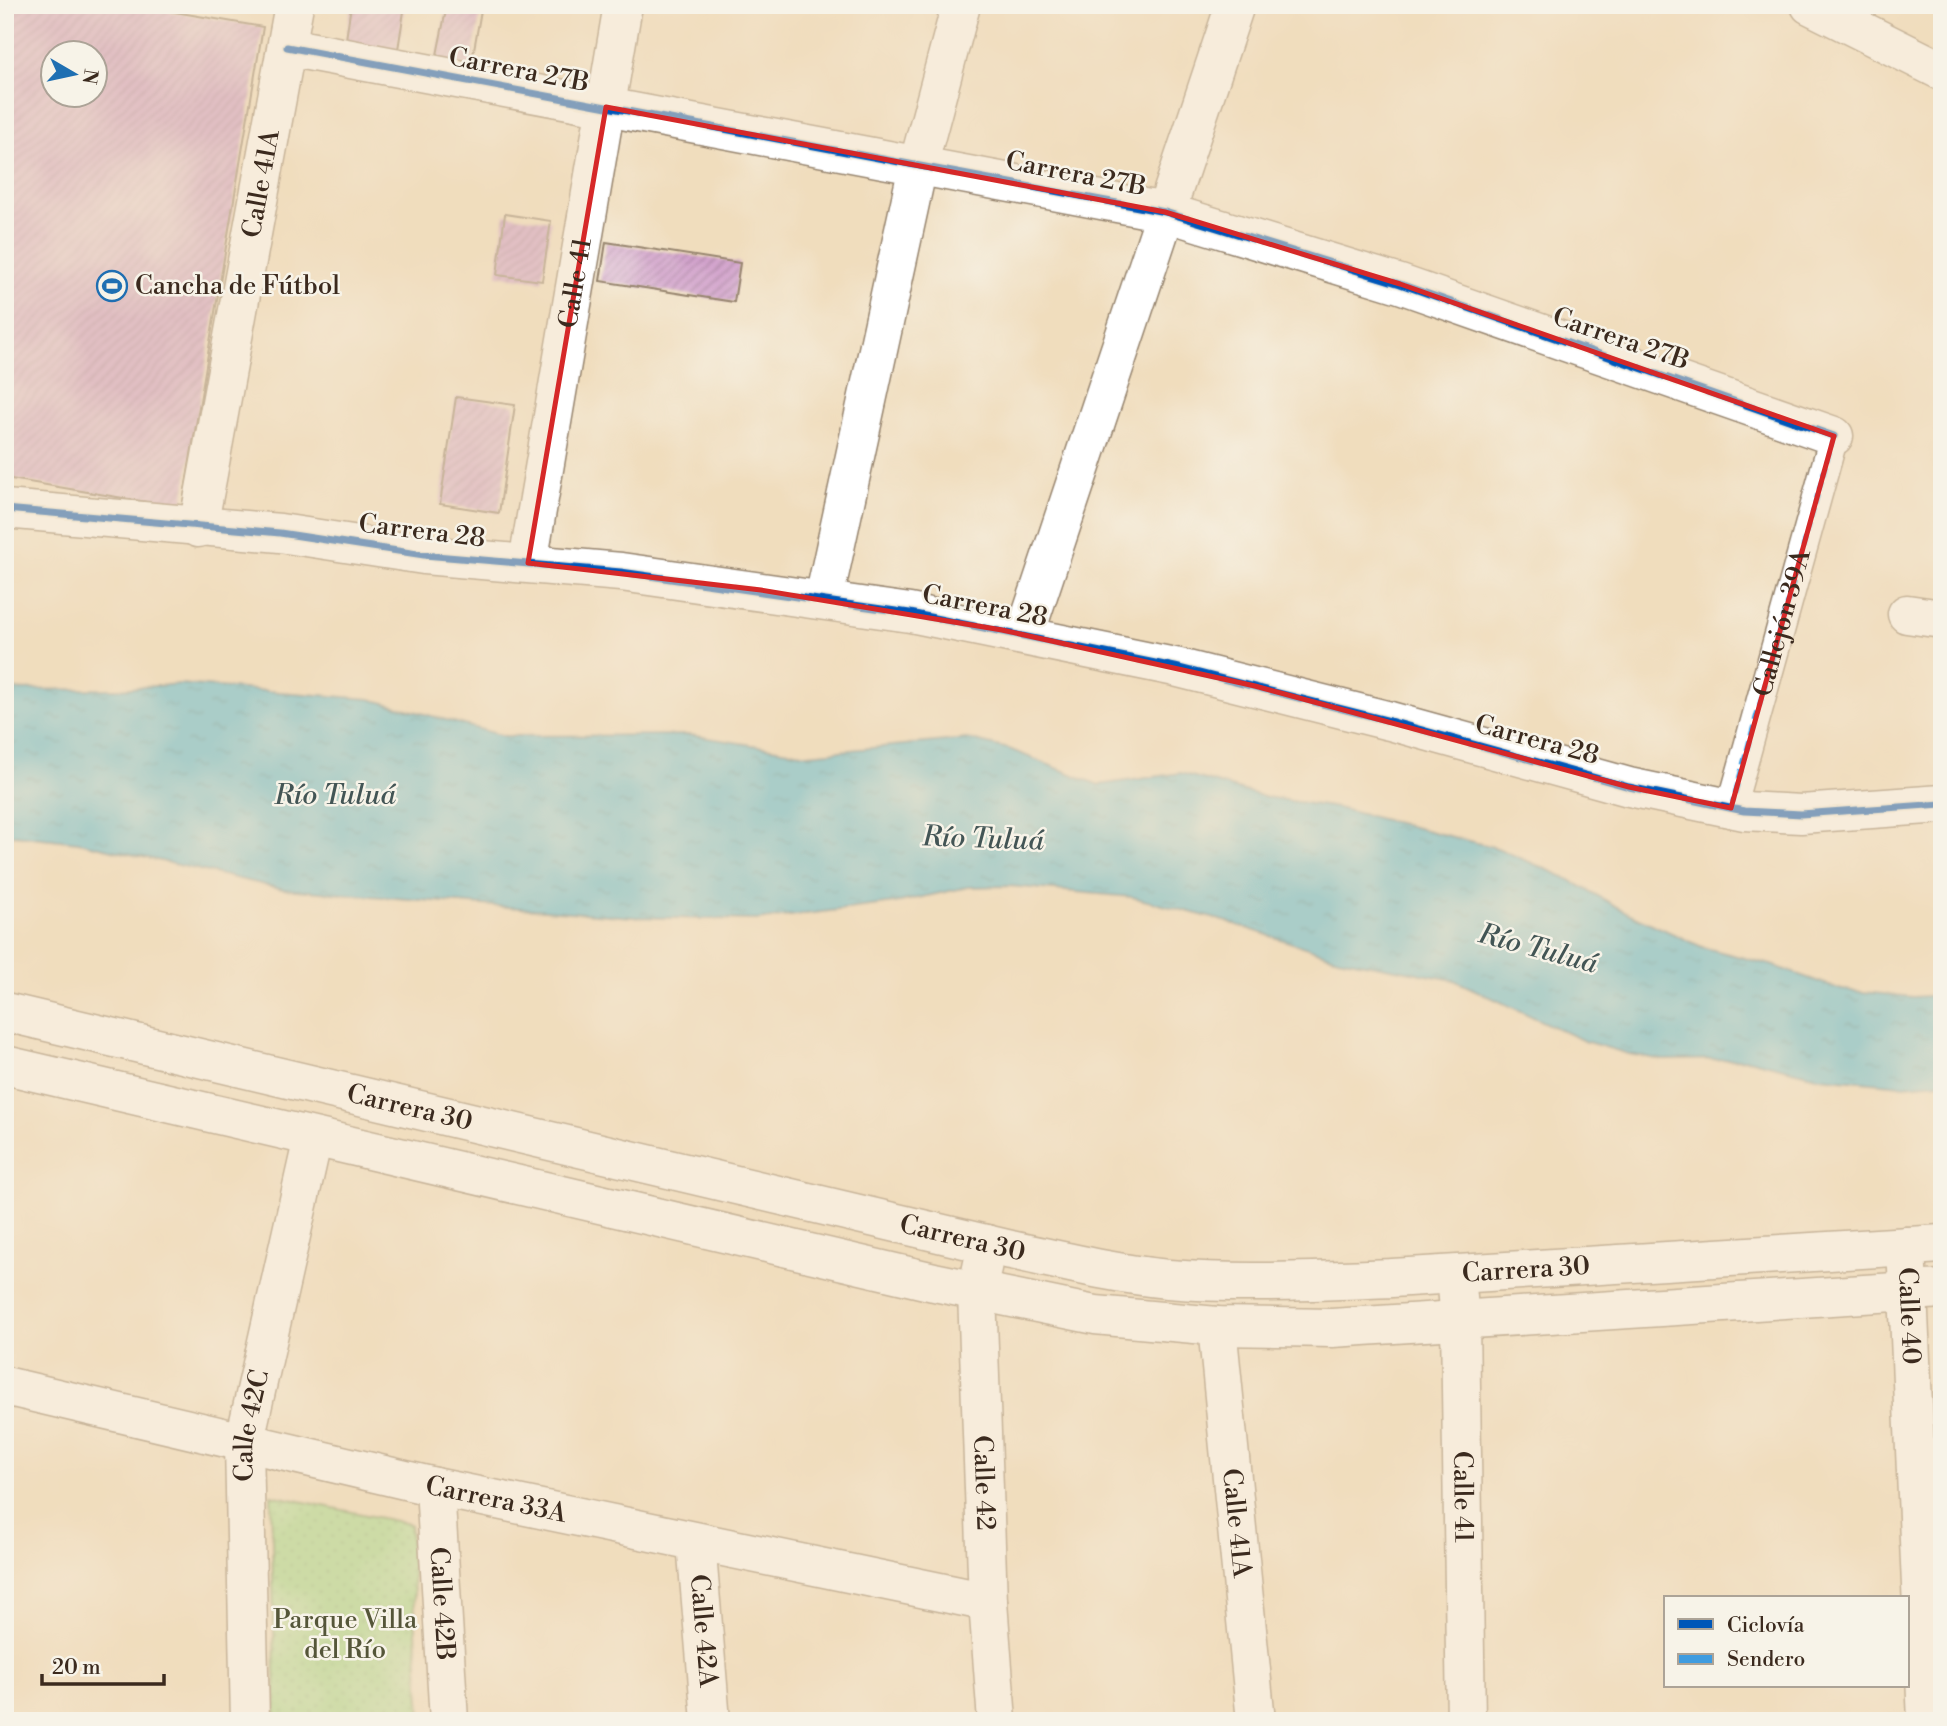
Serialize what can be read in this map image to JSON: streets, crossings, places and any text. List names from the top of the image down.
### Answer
{
  "streets": {
    "street": [
      "Carrera 27B",
      "Calle 41A",
      "Calle 41",
      "Carrera 28",
      "Callejón 39A",
      "Carrera 30",
      "Calle 40",
      "Calle 42C",
      "Calle 42",
      "Carrera 33A",
      "Calle 42B",
      "Calle 42A"
    ]
  },
  "crossings": [
    ["Carrera 27B", "Calle 41A"],
    ["Carrera 27B", "Calle 41"],
    ["Carrera 27B", "Callejón 39A"],
    ["Calle 41A", "Carrera 28"],
    ["Calle 41A", "Carrera 30"],
    ["Calle 41", "Carrera 28"],
    ["Calle 41", "Carrera 30"],
    ["Carrera 28", "Callejón 39A"],
    ["Carrera 30", "Calle 40"],
    ["Carrera 30", "Calle 42C"],
    ["Carrera 30", "Calle 42"],
    ["Calle 42C", "Carrera 33A"],
    ["Calle 42", "Carrera 33A"],
    ["Carrera 33A", "Calle 42B"],
    ["Carrera 33A", "Calle 42A"]
  ],
  "water": ["Río Tuluá"],
  "parks": ["Parque Villa del Río"],
  "places": {
    "sports": ["Cancha de Fútbol"]
  },
  "legend": ["Ciclovía", "Sendero"],
  "scale_bar": "20 m",
  "north": "right"
}
